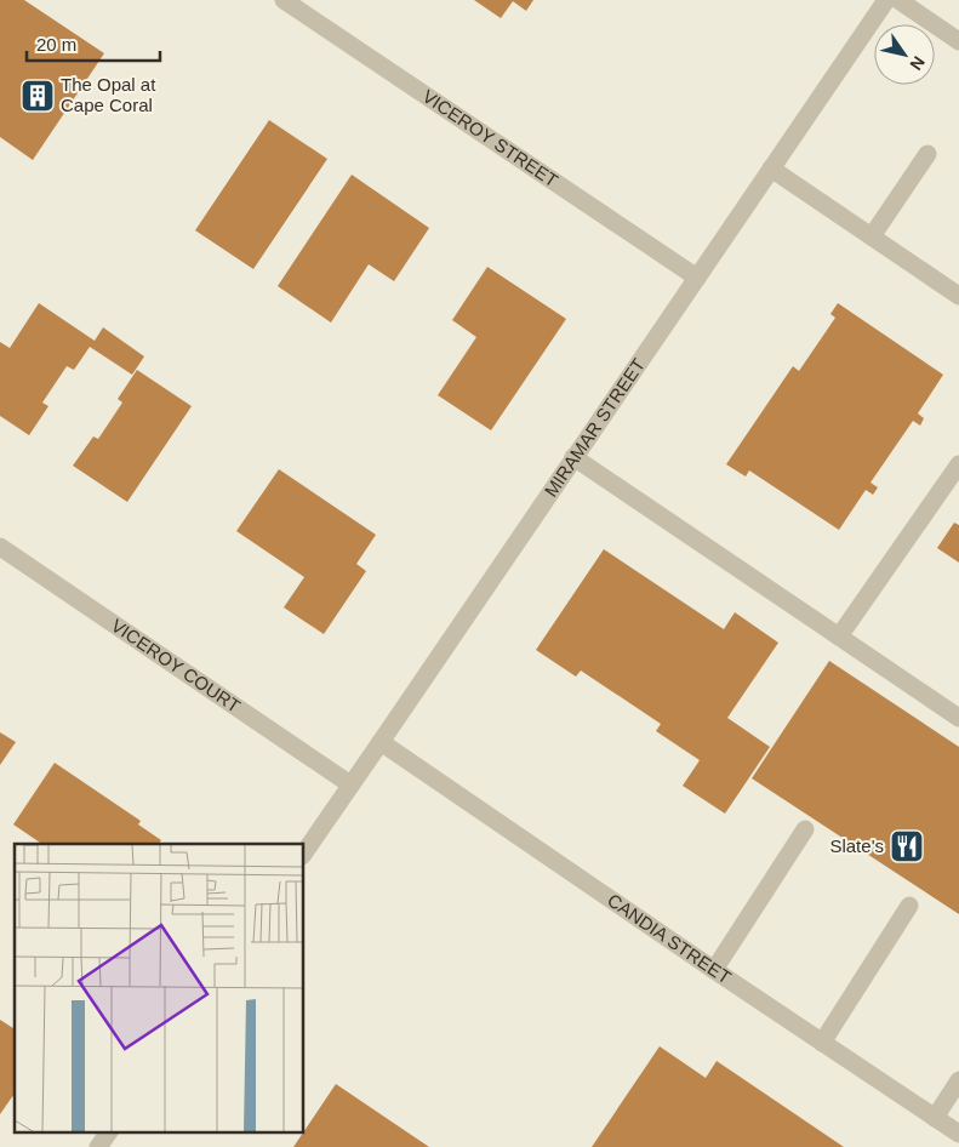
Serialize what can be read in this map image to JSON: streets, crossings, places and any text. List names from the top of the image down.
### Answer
{
  "streets": {
    "street": [
      "VICEROY STREET",
      "MIRAMAR STREET",
      "VICEROY COURT",
      "CANDIA STREET"
    ]
  },
  "crossings": [
    ["VICEROY STREET", "MIRAMAR STREET"],
    ["MIRAMAR STREET", "VICEROY COURT"],
    ["MIRAMAR STREET", "CANDIA STREET"]
  ],
  "places": {
    "building": ["The Opal at Cape Coral"],
    "restaurant": ["Slate's"]
  },
  "scale_bar": "20 m",
  "north": "bottom right"
}
